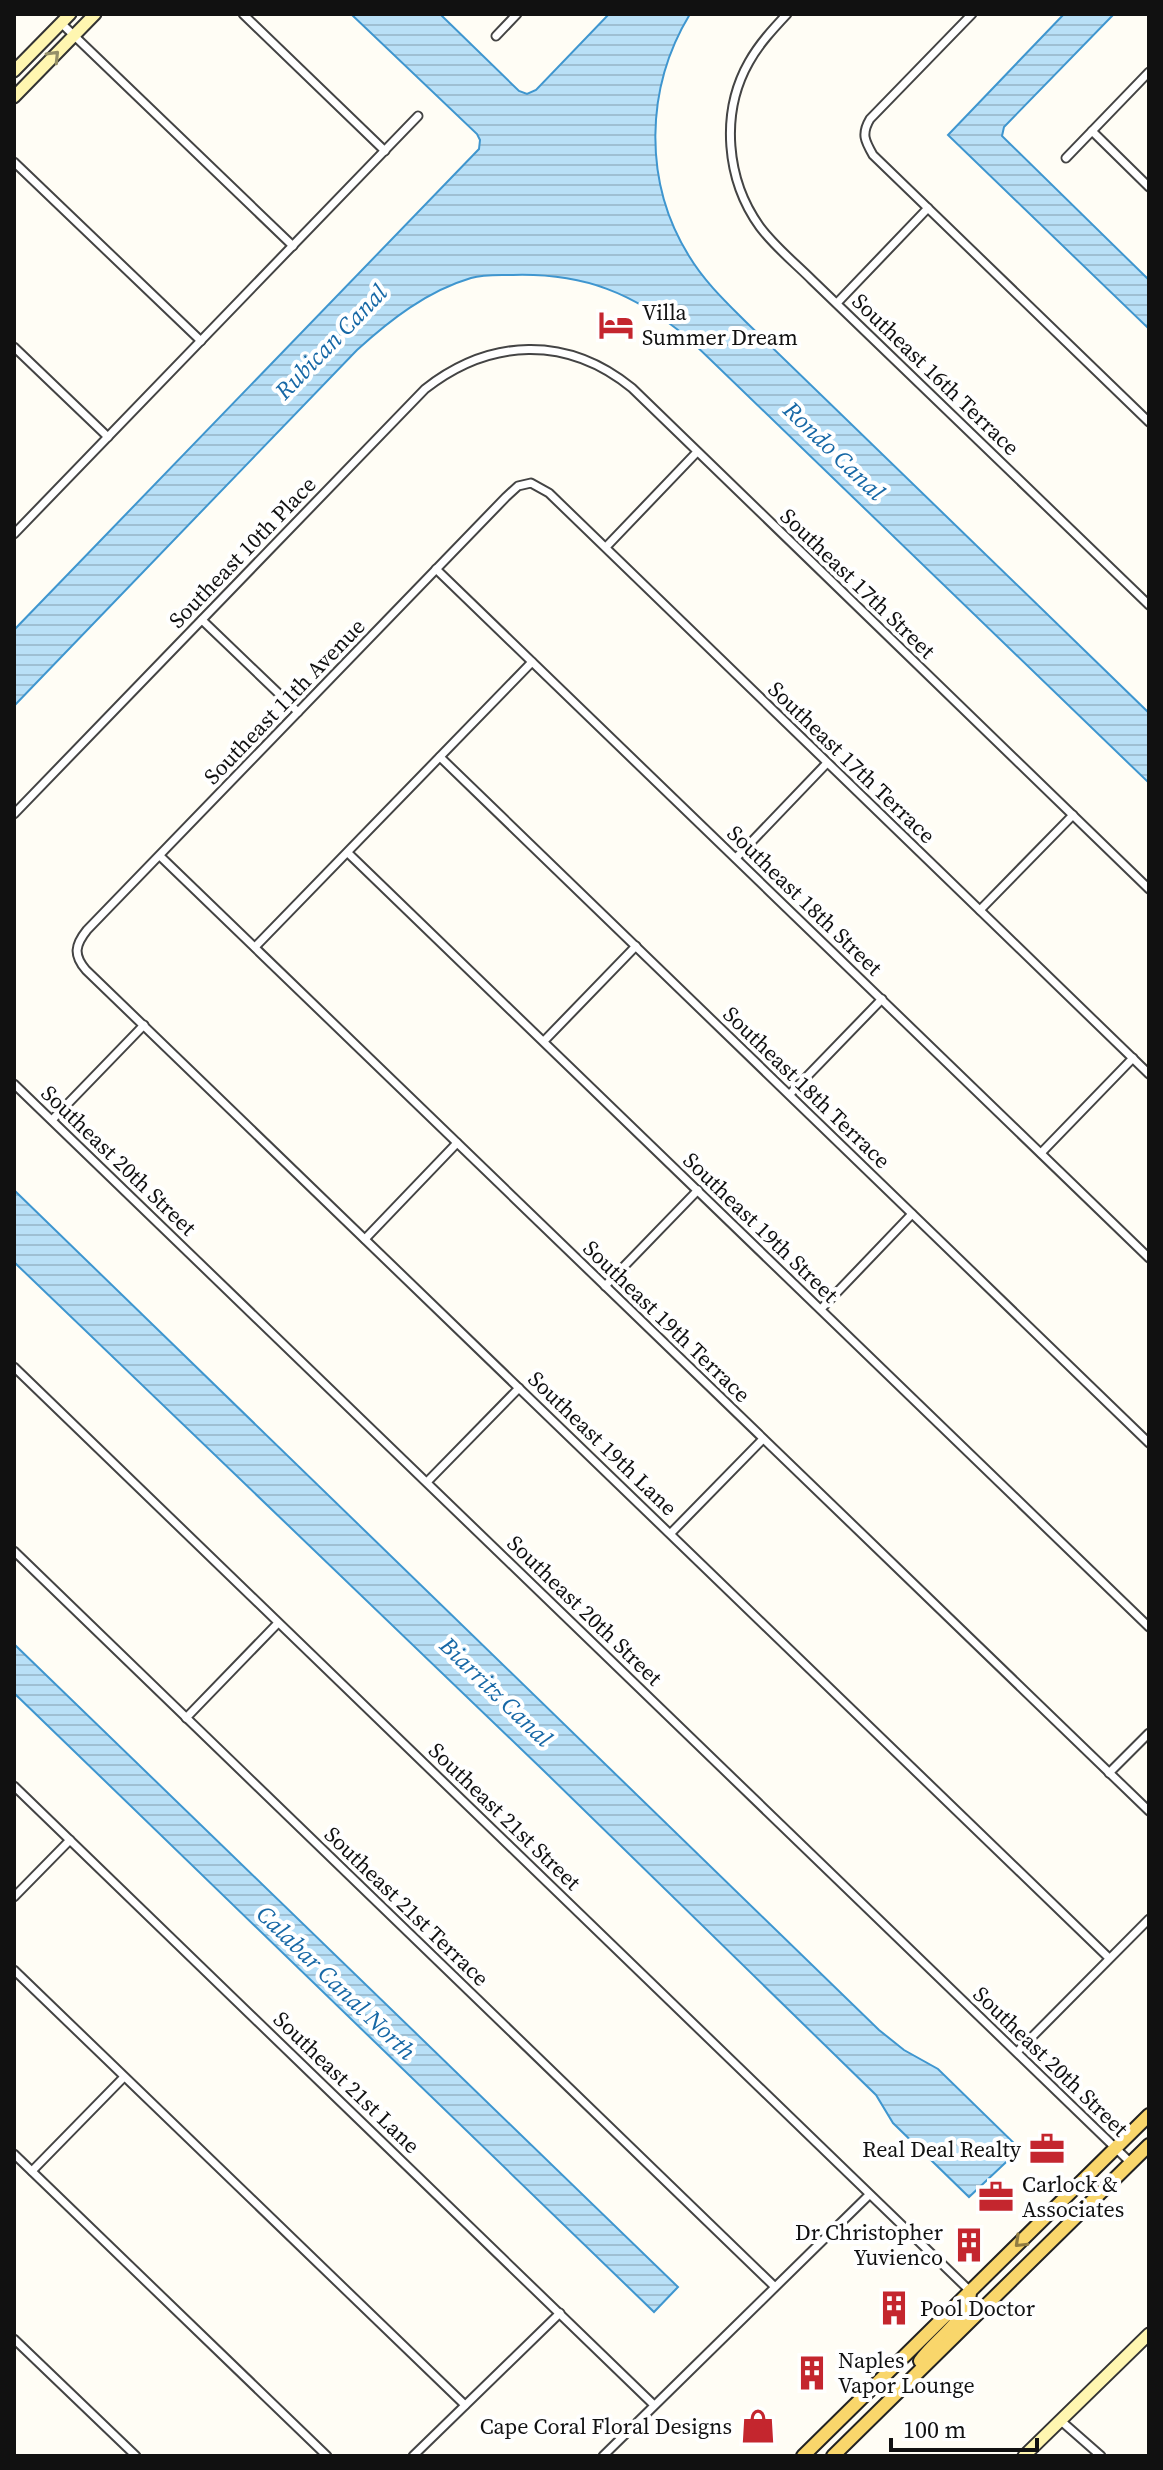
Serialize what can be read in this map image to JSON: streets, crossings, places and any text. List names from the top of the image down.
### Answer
{
  "streets": {
    "street": [
      "Southeast 16th Terrace",
      "Southeast 10th Place",
      "Southeast 17th Street",
      "Southeast 11th Avenue",
      "Southeast 17th Terrace",
      "Southeast 18th Street",
      "Southeast 18th Terrace",
      "Southeast 20th Street",
      "Southeast 19th Street",
      "Southeast 19th Terrace",
      "Southeast 19th Lane",
      "Southeast 21st Street",
      "Southeast 21st Terrace",
      "Southeast 21st Lane"
    ]
  },
  "crossings": [
    ["Southeast 10th Place", "Southeast 17th Street"],
    ["Southeast 11th Avenue", "Southeast 17th Terrace"],
    ["Southeast 11th Avenue", "Southeast 18th Street"],
    ["Southeast 11th Avenue", "Southeast 19th Terrace"],
    ["Southeast 11th Avenue", "Southeast 19th Lane"]
  ],
  "water": [
    "Rubican Canal",
    "Rondo Canal",
    "Biarritz Canal",
    "Calabar Canal North"
  ],
  "places": {
    "hotel": ["Villa Summer Dream"],
    "office": ["Real Deal Realty", "Carlock & Associates"],
    "building": ["Dr Christopher Yuvienco", "Pool Doctor", "Naples Vapor Lounge"],
    "shop": ["Cape Coral Floral Designs"]
  },
  "scale_bar": "100 m"
}
